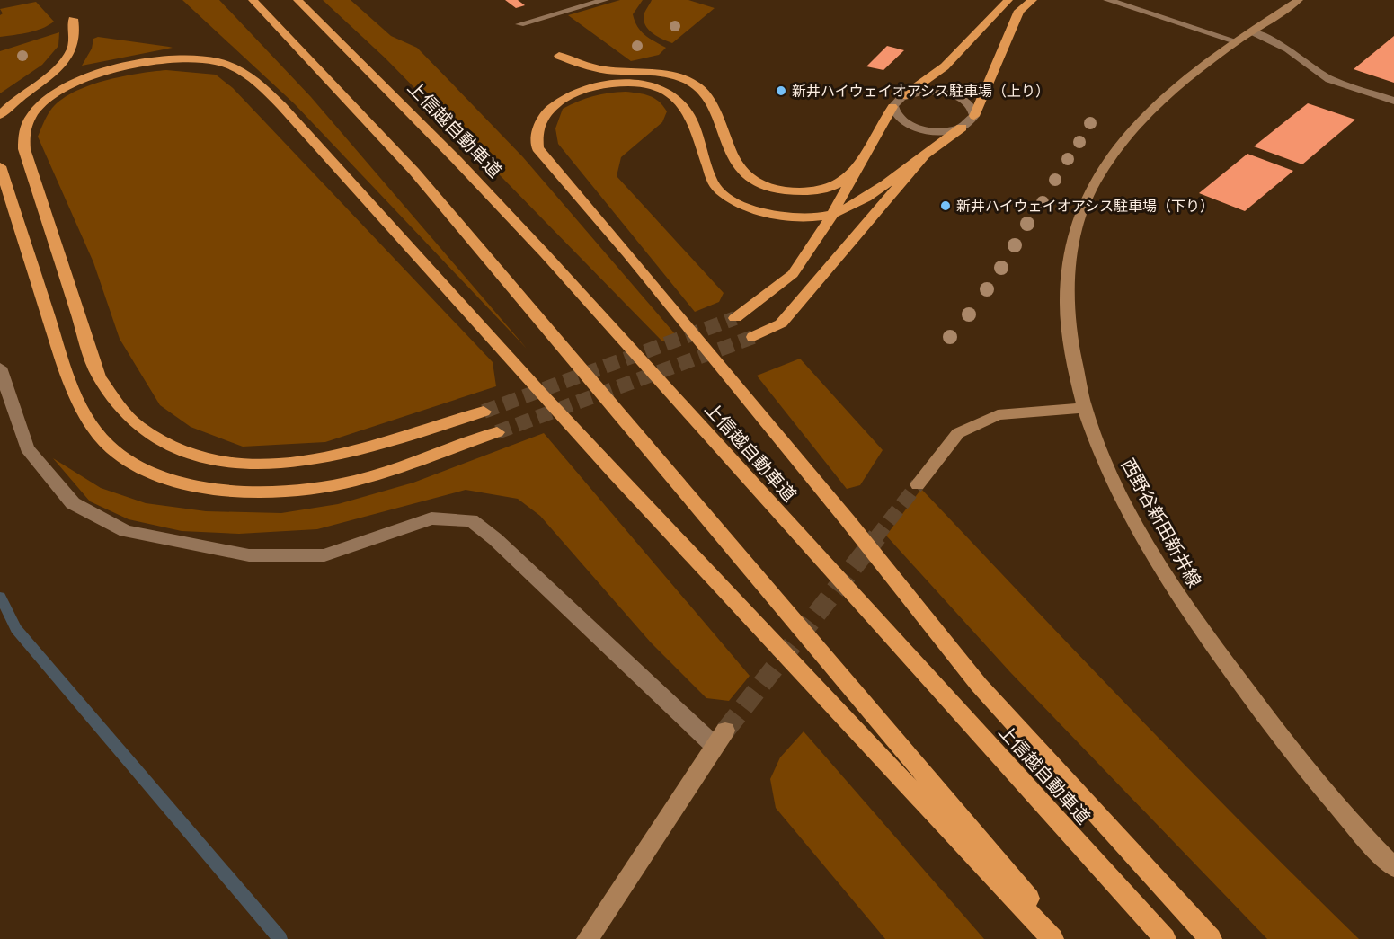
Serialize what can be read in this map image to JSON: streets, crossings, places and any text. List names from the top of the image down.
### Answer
{
  "streets": {
    "highway": ["上信越自動車道"],
    "main road": ["西野谷新田新井線"]
  },
  "places": ["新井ハイウェイオアシス駐車場（上り）", "新井ハイウェイオアシス駐車場（下り）"]
}
